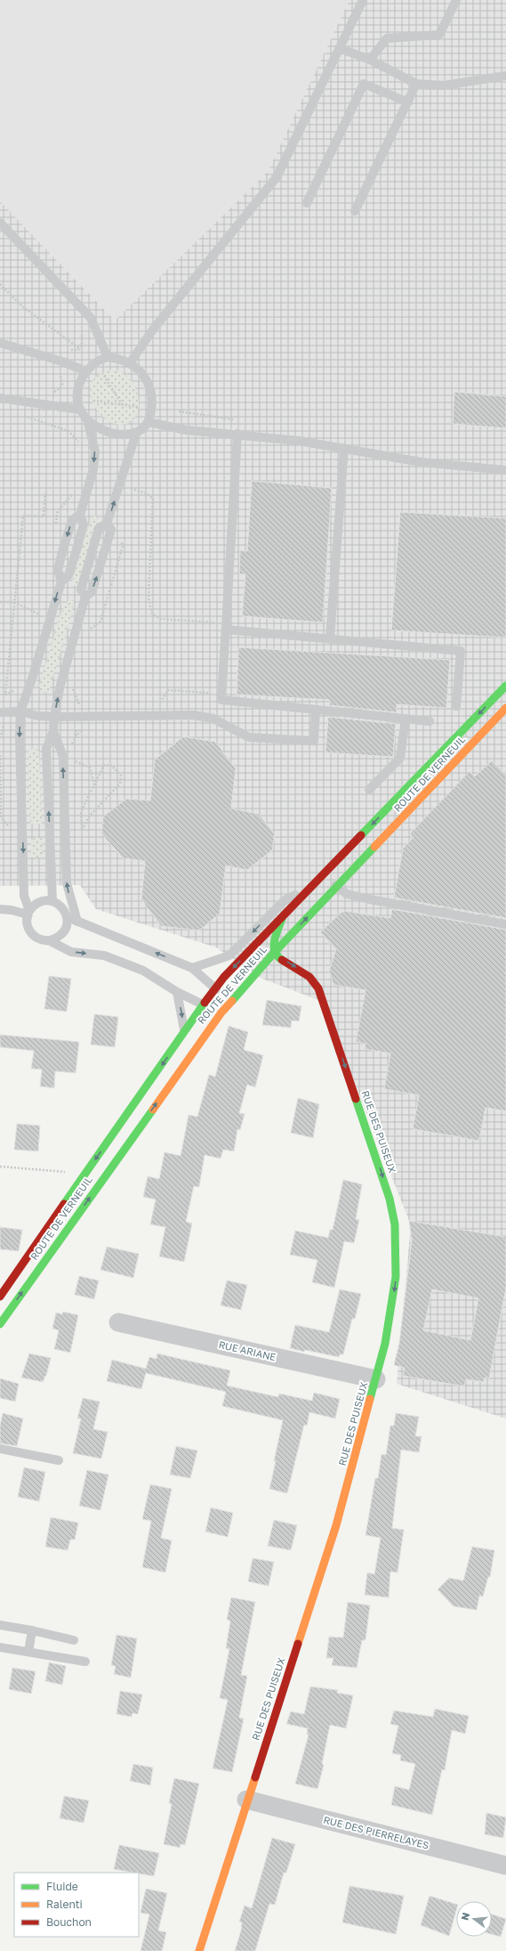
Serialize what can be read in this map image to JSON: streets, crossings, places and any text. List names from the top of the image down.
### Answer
{
  "streets": {
    "main road": ["ROUTE DE VERNEUIL", "RUE DES PUISEUX"],
    "street": ["RUE ARIANE", "RUE DES PIERRELAYES"]
  },
  "crossings": [
    ["ROUTE DE VERNEUIL", "RUE DES PUISEUX"],
    ["RUE DES PUISEUX", "RUE ARIANE"],
    ["RUE DES PUISEUX", "RUE DES PIERRELAYES"]
  ],
  "one_way": ["RUE DES PUISEUX"],
  "legend": ["Fluide", "Ralenti", "Bouchon"],
  "north": "left"
}
